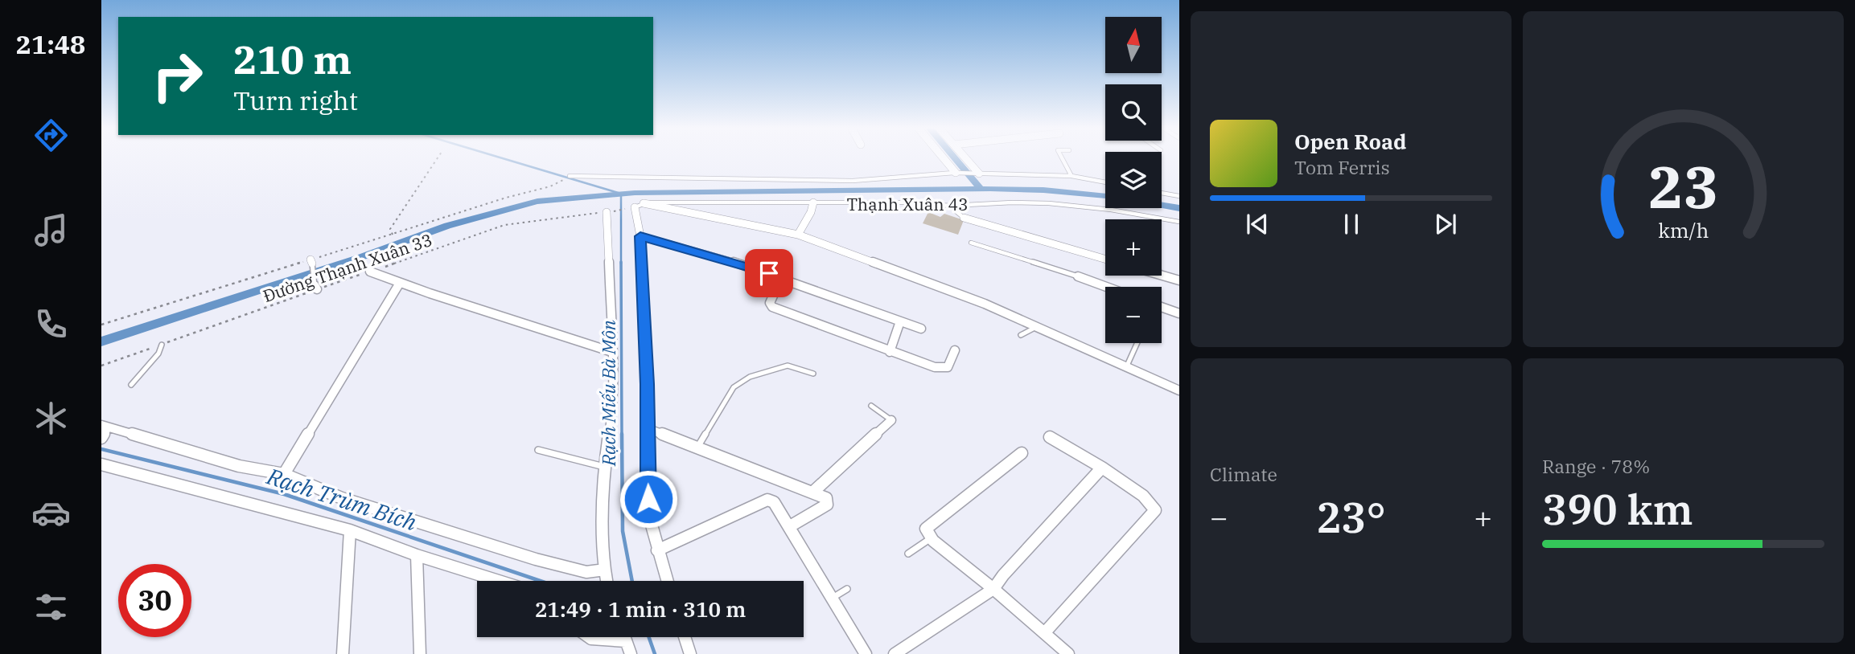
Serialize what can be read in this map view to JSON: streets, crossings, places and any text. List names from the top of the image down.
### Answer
{
  "streets": {
    "street": ["Thạnh Xuân 43"],
    "path": ["Đường Thạnh Xuân 33"]
  },
  "crossings": [
    ["Thạnh Xuân 43", "Đường Thạnh Xuân 33"]
  ],
  "water": ["Rạch Miếu Bà Môn", "Rạch Trùm Bích"],
  "north": "top",
  "page": {
    "tabs": "21:48",
    "map_buttons": ["+", "−"],
    "turn": ["210 m", "Turn right"],
    "song": ["Open Road", "Tom Ferris"],
    "tile": [
      "Climate",
      ["Range · 78%", "390 km"]
    ],
    "heat": ["−", "23°", "+"],
    "limit": "30",
    "trip": "21:49 · 1 min · 310 m",
    "gauge": ["23", "km/h"]
  }
}
